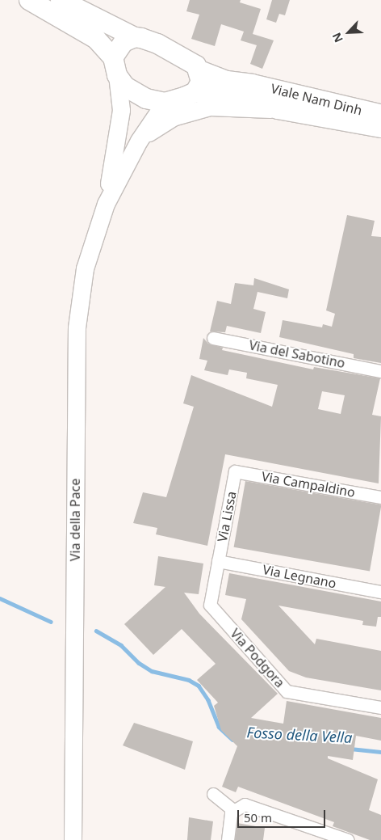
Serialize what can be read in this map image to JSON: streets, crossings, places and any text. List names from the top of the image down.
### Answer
{
  "streets": {
    "main road": ["Viale Nam Dinh", "Via della Pace"],
    "street": [
      "Via del Sabotino",
      "Via Campaldino",
      "Via Lissa",
      "Via Legnano",
      "Via Podgora"
    ]
  },
  "crossings": [
    ["Via Campaldino", "Via Lissa"],
    ["Via Lissa", "Via Legnano"],
    ["Via Lissa", "Via Podgora"],
    ["Via Legnano", "Via Podgora"]
  ],
  "water": ["Fosso della Vella"],
  "scale_bar": "50 m",
  "north": "bottom left"
}
